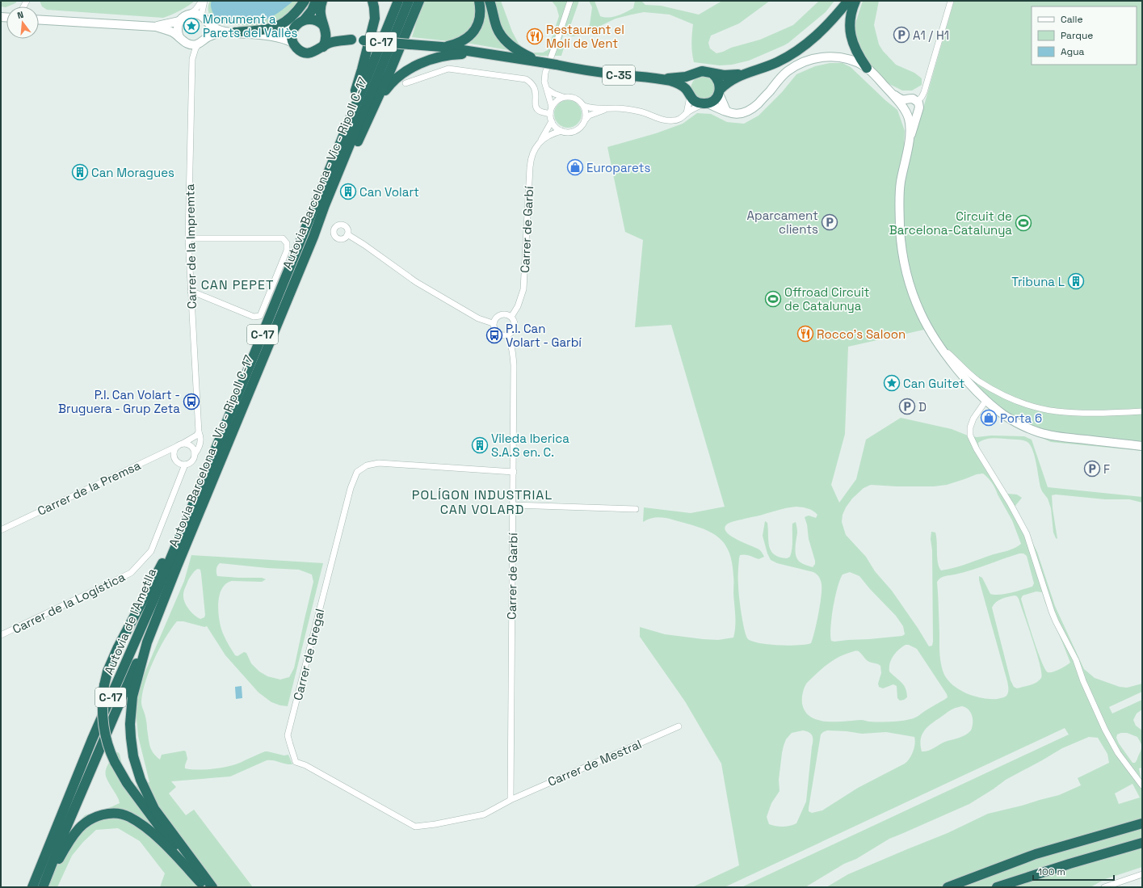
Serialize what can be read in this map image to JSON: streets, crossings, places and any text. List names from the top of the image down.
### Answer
{
  "streets": {
    "highway": [
      "C-17",
      "C-35",
      "Autovia Barcelona - Vic - Ripoll C-17",
      "Autovia de l'Ametlla"
    ],
    "street": [
      "Carrer de Garbí",
      "Carrer de la Impremta",
      "Carrer de la Premsa",
      "Carrer de la Logística",
      "Carrer de Gregal",
      "Carrer de Mestral"
    ]
  },
  "crossings": [
    ["Autovia Barcelona - Vic - Ripoll C-17", "Autovia de l'Ametlla"],
    ["Carrer de Garbí", "Carrer de Gregal"],
    ["Carrer de Garbí", "Carrer de Mestral"],
    ["Carrer de la Impremta", "Carrer de la Premsa"],
    ["Carrer de la Impremta", "Carrer de la Logística"],
    ["Carrer de la Premsa", "Carrer de la Logística"],
    ["Carrer de Gregal", "Carrer de Mestral"]
  ],
  "districts": ["CAN PEPET", "POLÍGON INDUSTRIAL CAN VOLARD"],
  "places": {
    "place": ["Monument a Parets del Vallès", "Can Guitet"],
    "parking": [
      "A1 / H1",
      "Aparcament clients",
      "D",
      "F"
    ],
    "restaurant": ["Restaurant el Molí de Vent", "Rocco's Saloon"],
    "shop": ["Europarets", "Porta 6"],
    "building": [
      "Can Moragues",
      "Can Volart",
      "Tribuna L",
      "Vileda Iberica S.A.S en. C."
    ],
    "sports": ["Circuit de Barcelona-Catalunya", "Offroad Circuit de Catalunya"],
    "bus stop": ["P.I. Can Volart - Garbí", "P.I. Can Volart - Bruguera - Grup Zeta"]
  },
  "legend": ["Calle", "Parque", "Agua"],
  "scale_bar": "100 m",
  "north": "top"
}
